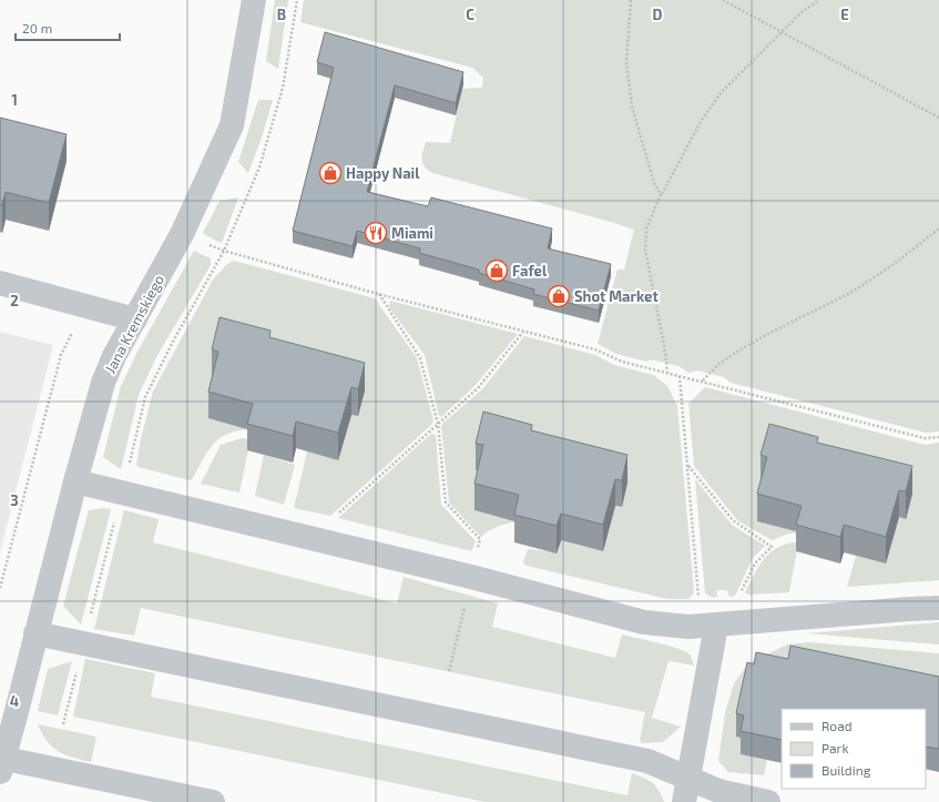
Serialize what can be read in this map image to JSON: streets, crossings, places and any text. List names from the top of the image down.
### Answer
{
  "streets": {
    "street": ["Jana Kremskiego"]
  },
  "places": {
    "shop": ["Happy Nail", "Fafel", "Shot Market"],
    "restaurant": ["Miami"]
  },
  "legend": ["Road", "Park", "Building"],
  "scale_bar": "20 m",
  "grid": {
    "columns": [
      "B",
      "C",
      "D",
      "E"
    ],
    "rows": [
      "1",
      "2",
      "3",
      "4"
    ]
  }
}
